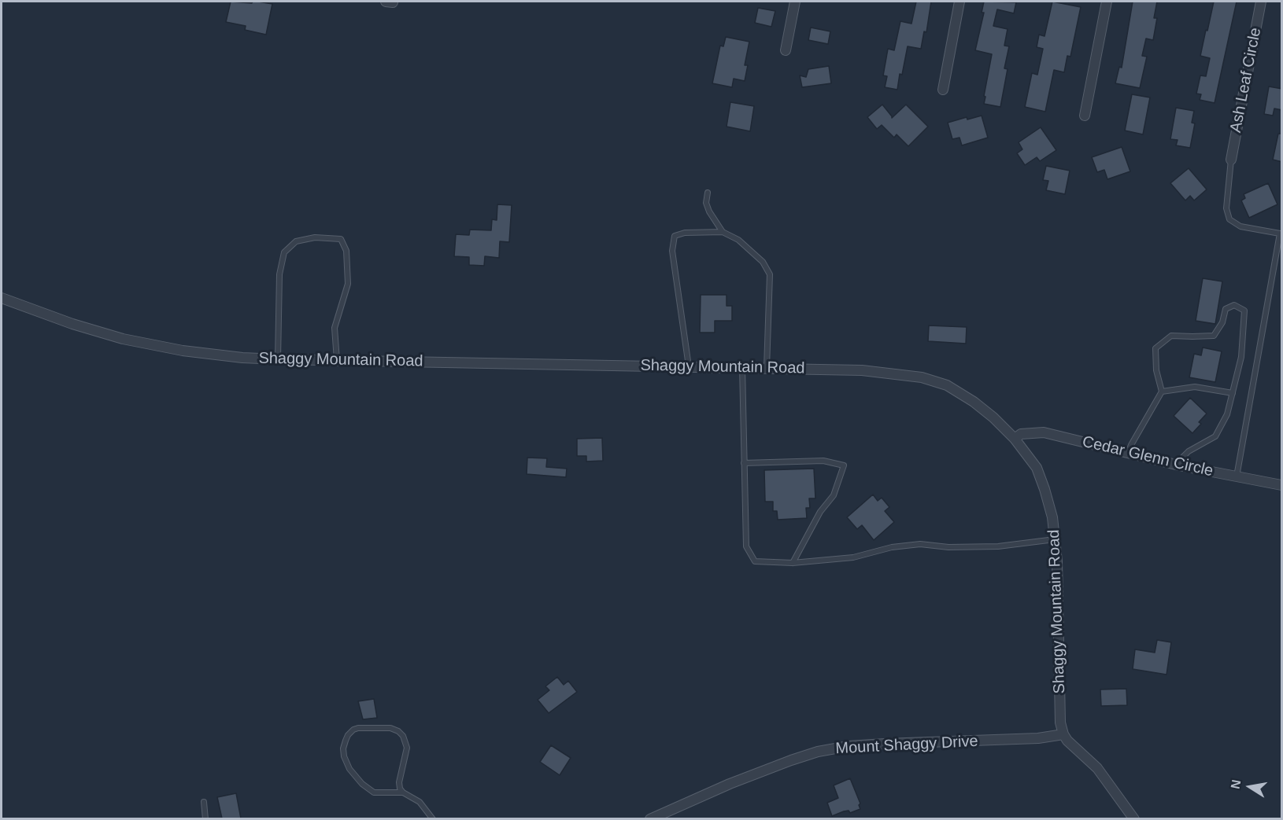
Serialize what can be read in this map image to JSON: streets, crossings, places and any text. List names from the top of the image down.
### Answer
{
  "streets": {
    "street": [
      "Ash Leaf Circle",
      "Shaggy Mountain Road",
      "Cedar Glenn Circle",
      "Mount Shaggy Drive"
    ]
  },
  "crossings": [
    ["Shaggy Mountain Road", "Cedar Glenn Circle"],
    ["Shaggy Mountain Road", "Mount Shaggy Drive"]
  ],
  "north": "left"
}
